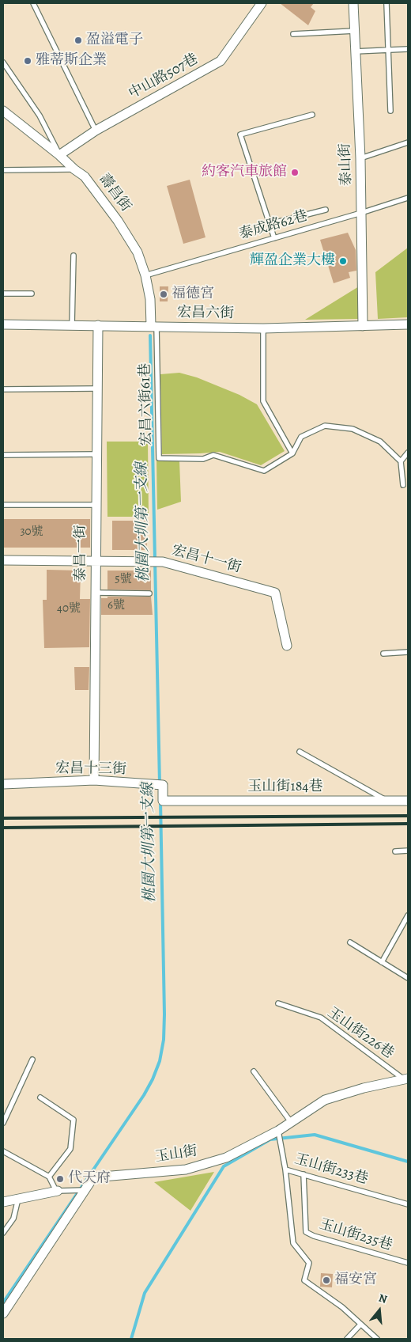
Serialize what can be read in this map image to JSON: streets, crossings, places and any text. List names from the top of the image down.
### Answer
{
  "streets": {
    "street": [
      "中山路507巷",
      "泰山街",
      "壽昌街",
      "宏昌六街",
      "泰昌一街",
      "宏昌十一街",
      "宏昌十三街",
      "玉山街184巷",
      "玉山街"
    ],
    "lane": [
      "泰成路62巷",
      "宏昌六街61巷",
      "玉山街226巷",
      "玉山街233巷",
      "玉山街235巷"
    ]
  },
  "crossings": [
    ["中山路507巷", "壽昌街"],
    ["泰山街", "泰成路62巷"],
    ["泰山街", "宏昌六街"],
    ["壽昌街", "泰成路62巷"],
    ["壽昌街", "宏昌六街"],
    ["壽昌街", "宏昌六街61巷"],
    ["宏昌六街", "宏昌六街61巷"],
    ["宏昌六街", "泰昌一街"],
    ["泰昌一街", "宏昌十一街"],
    ["泰昌一街", "宏昌十三街"],
    ["宏昌十三街", "玉山街184巷"],
    ["玉山街226巷", "玉山街"],
    ["玉山街", "玉山街233巷"],
    ["玉山街233巷", "玉山街235巷"]
  ],
  "water": ["桃園大圳第一支線"],
  "places": [
    "盈溢電子",
    "雅蒂斯企業",
    "約客汽車旅館",
    "輝盈企業大樓",
    "福德宮",
    "代天府",
    "福安宮"
  ],
  "house_numbers": [
    "30號",
    "5號",
    "6號",
    "40號"
  ],
  "north": "top"
}
